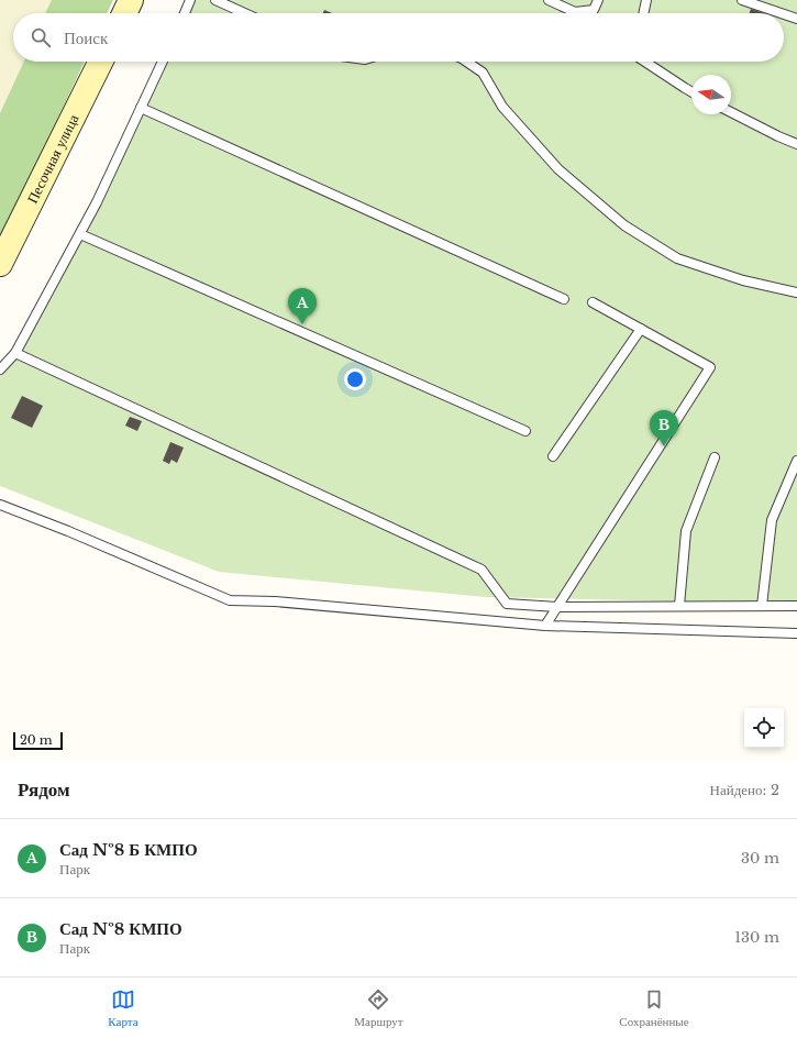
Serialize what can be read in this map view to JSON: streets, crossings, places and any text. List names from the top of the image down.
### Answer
{
  "streets": {
    "main road": ["Песочная улица"]
  },
  "scale_bar": "20 m",
  "north": "left",
  "page": {
    "search": "Поиск",
    "pins": ["A", "B"],
    "scale": "20 m",
    "heading": ["Рядом", "Найдено: 2"],
    "list": [
      {
        "mark": "A",
        "name": "Сад №8 Б КМПО",
        "note": "Парк",
        "value": "30 m"
      },
      {
        "mark": "B",
        "name": "Сад №8 КМПО",
        "note": "Парк",
        "value": "130 m"
      }
    ],
    "nav": ["Карта", "Маршрут", "Сохранённые"]
  }
}
